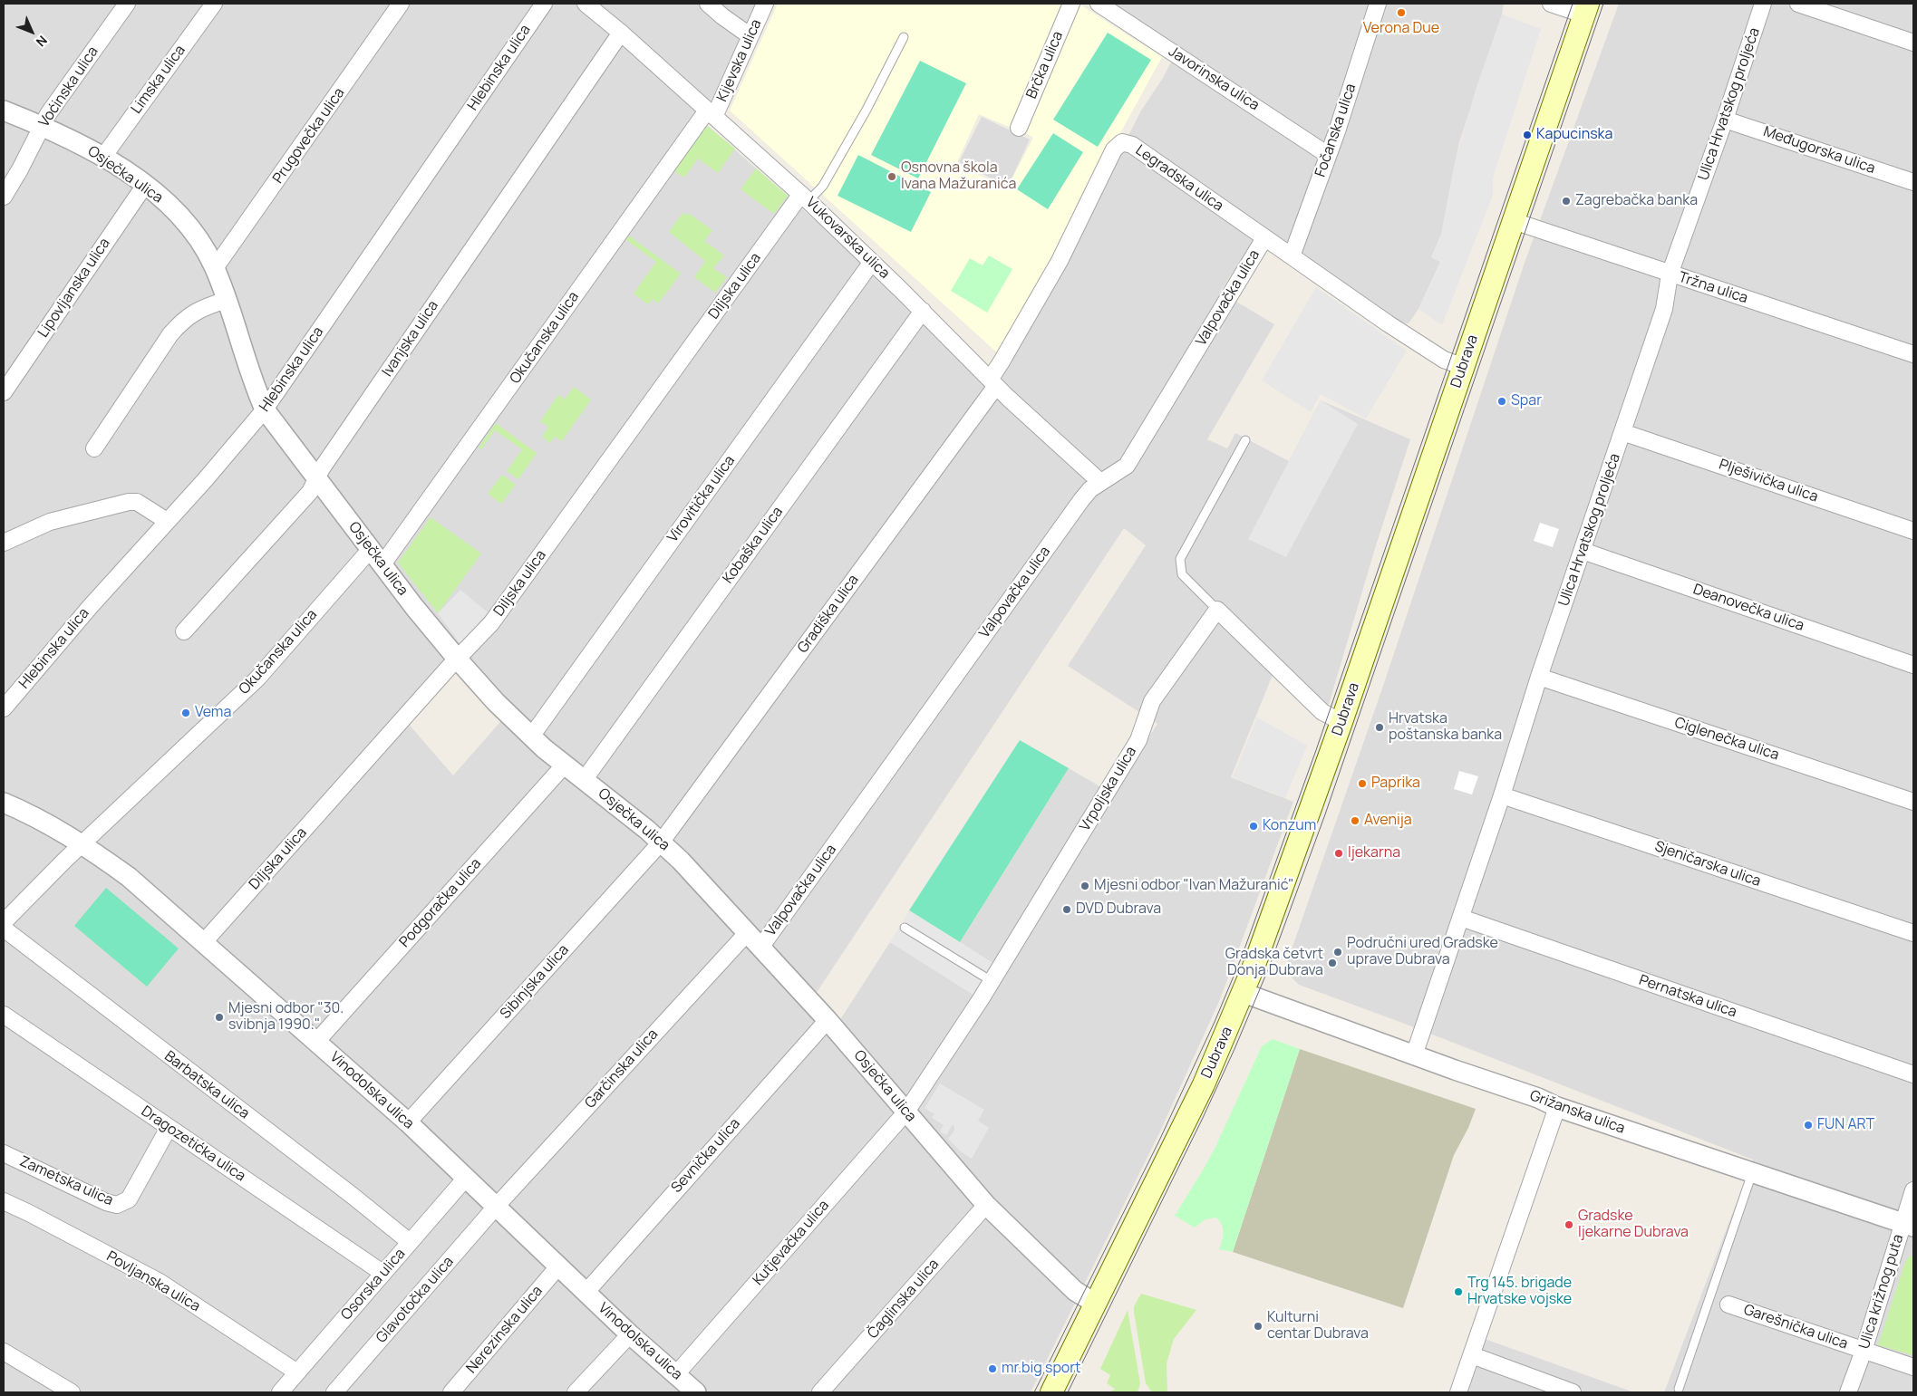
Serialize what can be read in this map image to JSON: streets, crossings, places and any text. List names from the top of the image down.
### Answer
{
  "streets": {
    "main road": ["Dubrava"],
    "street": [
      "Kijevska ulica",
      "Brčka ulica",
      "Hlebinska ulica",
      "Javorinska ulica",
      "Limska ulica",
      "Voćinska ulica",
      "Ulica Hrvatskog proljeća",
      "Fočanska ulica",
      "Prugovečka ulica",
      "Međugorska ulica",
      "Osječka ulica",
      "Legradska ulica",
      "Vukovarska ulica",
      "Diljska ulica",
      "Lipovljanska ulica",
      "Tržna ulica",
      "Valpovačka ulica",
      "Okučanska ulica",
      "Ivanjska ulica",
      "Plješivička ulica",
      "Virovitička ulica",
      "Kobaška ulica",
      "Deanovečka ulica",
      "Gradiška ulica",
      "Ciglenečka ulica",
      "Vrpoljska ulica",
      "Sjeničarska ulica",
      "Podgoračka ulica",
      "Sibinjska ulica",
      "Pernatska ulica",
      "Garčinska ulica",
      "Barbatska ulica",
      "Vinodolska ulica",
      "Grižanska ulica",
      "Dragozetićka ulica",
      "Sevnička ulica",
      "Zametska ulica",
      "Kutjevačka ulica",
      "Povljanska ulica",
      "Osorska ulica",
      "Ulica križnog puta",
      "Čaglinska ulica",
      "Glavotočka ulica",
      "Garešnička ulica",
      "Nerezinska ulica"
    ]
  },
  "crossings": [
    ["Kijevska ulica", "Vukovarska ulica"],
    ["Kijevska ulica", "Okučanska ulica"],
    ["Hlebinska ulica", "Osječka ulica"],
    ["Javorinska ulica", "Fočanska ulica"],
    ["Limska ulica", "Osječka ulica"],
    ["Voćinska ulica", "Osječka ulica"],
    ["Ulica Hrvatskog proljeća", "Međugorska ulica"],
    ["Ulica Hrvatskog proljeća", "Tržna ulica"],
    ["Ulica Hrvatskog proljeća", "Plješivička ulica"],
    ["Ulica Hrvatskog proljeća", "Deanovečka ulica"],
    ["Ulica Hrvatskog proljeća", "Ciglenečka ulica"],
    ["Ulica Hrvatskog proljeća", "Sjeničarska ulica"],
    ["Ulica Hrvatskog proljeća", "Pernatska ulica"],
    ["Ulica Hrvatskog proljeća", "Grižanska ulica"],
    ["Fočanska ulica", "Legradska ulica"],
    ["Prugovečka ulica", "Osječka ulica"],
    ["Osječka ulica", "Diljska ulica"],
    ["Osječka ulica", "Lipovljanska ulica"],
    ["Osječka ulica", "Valpovačka ulica"],
    ["Osječka ulica", "Okučanska ulica"],
    ["Osječka ulica", "Ivanjska ulica"],
    ["Osječka ulica", "Dubrava"],
    ["Osječka ulica", "Virovitička ulica"],
    ["Osječka ulica", "Kobaška ulica"],
    ["Osječka ulica", "Gradiška ulica"],
    ["Osječka ulica", "Vrpoljska ulica"],
    ["Osječka ulica", "Podgoračka ulica"],
    ["Osječka ulica", "Sibinjska ulica"],
    ["Osječka ulica", "Garčinska ulica"],
    ["Osječka ulica", "Sevnička ulica"],
    ["Osječka ulica", "Kutjevačka ulica"],
    ["Osječka ulica", "Čaglinska ulica"],
    ["Legradska ulica", "Vukovarska ulica"],
    ["Legradska ulica", "Valpovačka ulica"],
    ["Legradska ulica", "Dubrava"],
    ["Legradska ulica", "Gradiška ulica"],
    ["Vukovarska ulica", "Diljska ulica"],
    ["Vukovarska ulica", "Valpovačka ulica"],
    ["Vukovarska ulica", "Okučanska ulica"],
    ["Vukovarska ulica", "Ivanjska ulica"],
    ["Vukovarska ulica", "Virovitička ulica"],
    ["Vukovarska ulica", "Kobaška ulica"],
    ["Vukovarska ulica", "Gradiška ulica"],
    ["Diljska ulica", "Vinodolska ulica"],
    ["Tržna ulica", "Dubrava"],
    ["Okučanska ulica", "Vinodolska ulica"],
    ["Dubrava", "Grižanska ulica"],
    ["Gradiška ulica", "Sibinjska ulica"],
    ["Vrpoljska ulica", "Kutjevačka ulica"],
    ["Podgoračka ulica", "Vinodolska ulica"],
    ["Sibinjska ulica", "Vinodolska ulica"],
    ["Garčinska ulica", "Vinodolska ulica"],
    ["Garčinska ulica", "Glavotočka ulica"],
    ["Barbatska ulica", "Osorska ulica"],
    ["Vinodolska ulica", "Sevnička ulica"],
    ["Vinodolska ulica", "Kutjevačka ulica"],
    ["Vinodolska ulica", "Osorska ulica"],
    ["Vinodolska ulica", "Glavotočka ulica"],
    ["Vinodolska ulica", "Nerezinska ulica"],
    ["Grižanska ulica", "Ulica križnog puta"],
    ["Dragozetićka ulica", "Zametska ulica"],
    ["Dragozetićka ulica", "Osorska ulica"],
    ["Povljanska ulica", "Osorska ulica"],
    ["Ulica križnog puta", "Garešnička ulica"]
  ],
  "places": [
    "Verona Due",
    "Kapucinska",
    "Osnovna škola Ivana Mažuranića",
    "Zagrebačka banka",
    "Spar",
    "Vema",
    "Hrvatska poštanska banka",
    "Paprika",
    "Avenija",
    "Konzum",
    "ljekarna",
    "Mjesni odbor \"Ivan Mažuranić\"",
    "DVD Dubrava",
    "Područni ured Gradske uprave Dubrava",
    "Gradska četvrt Donja Dubrava",
    "Mjesni odbor \"30. svibnja 1990.\"",
    "FUN ART",
    "Gradske ljekarne Dubrava",
    "Trg 145. brigade Hrvatske vojske",
    "Kulturni centar Dubrava",
    "mr.big sport"
  ],
  "north": "bottom right"
}
